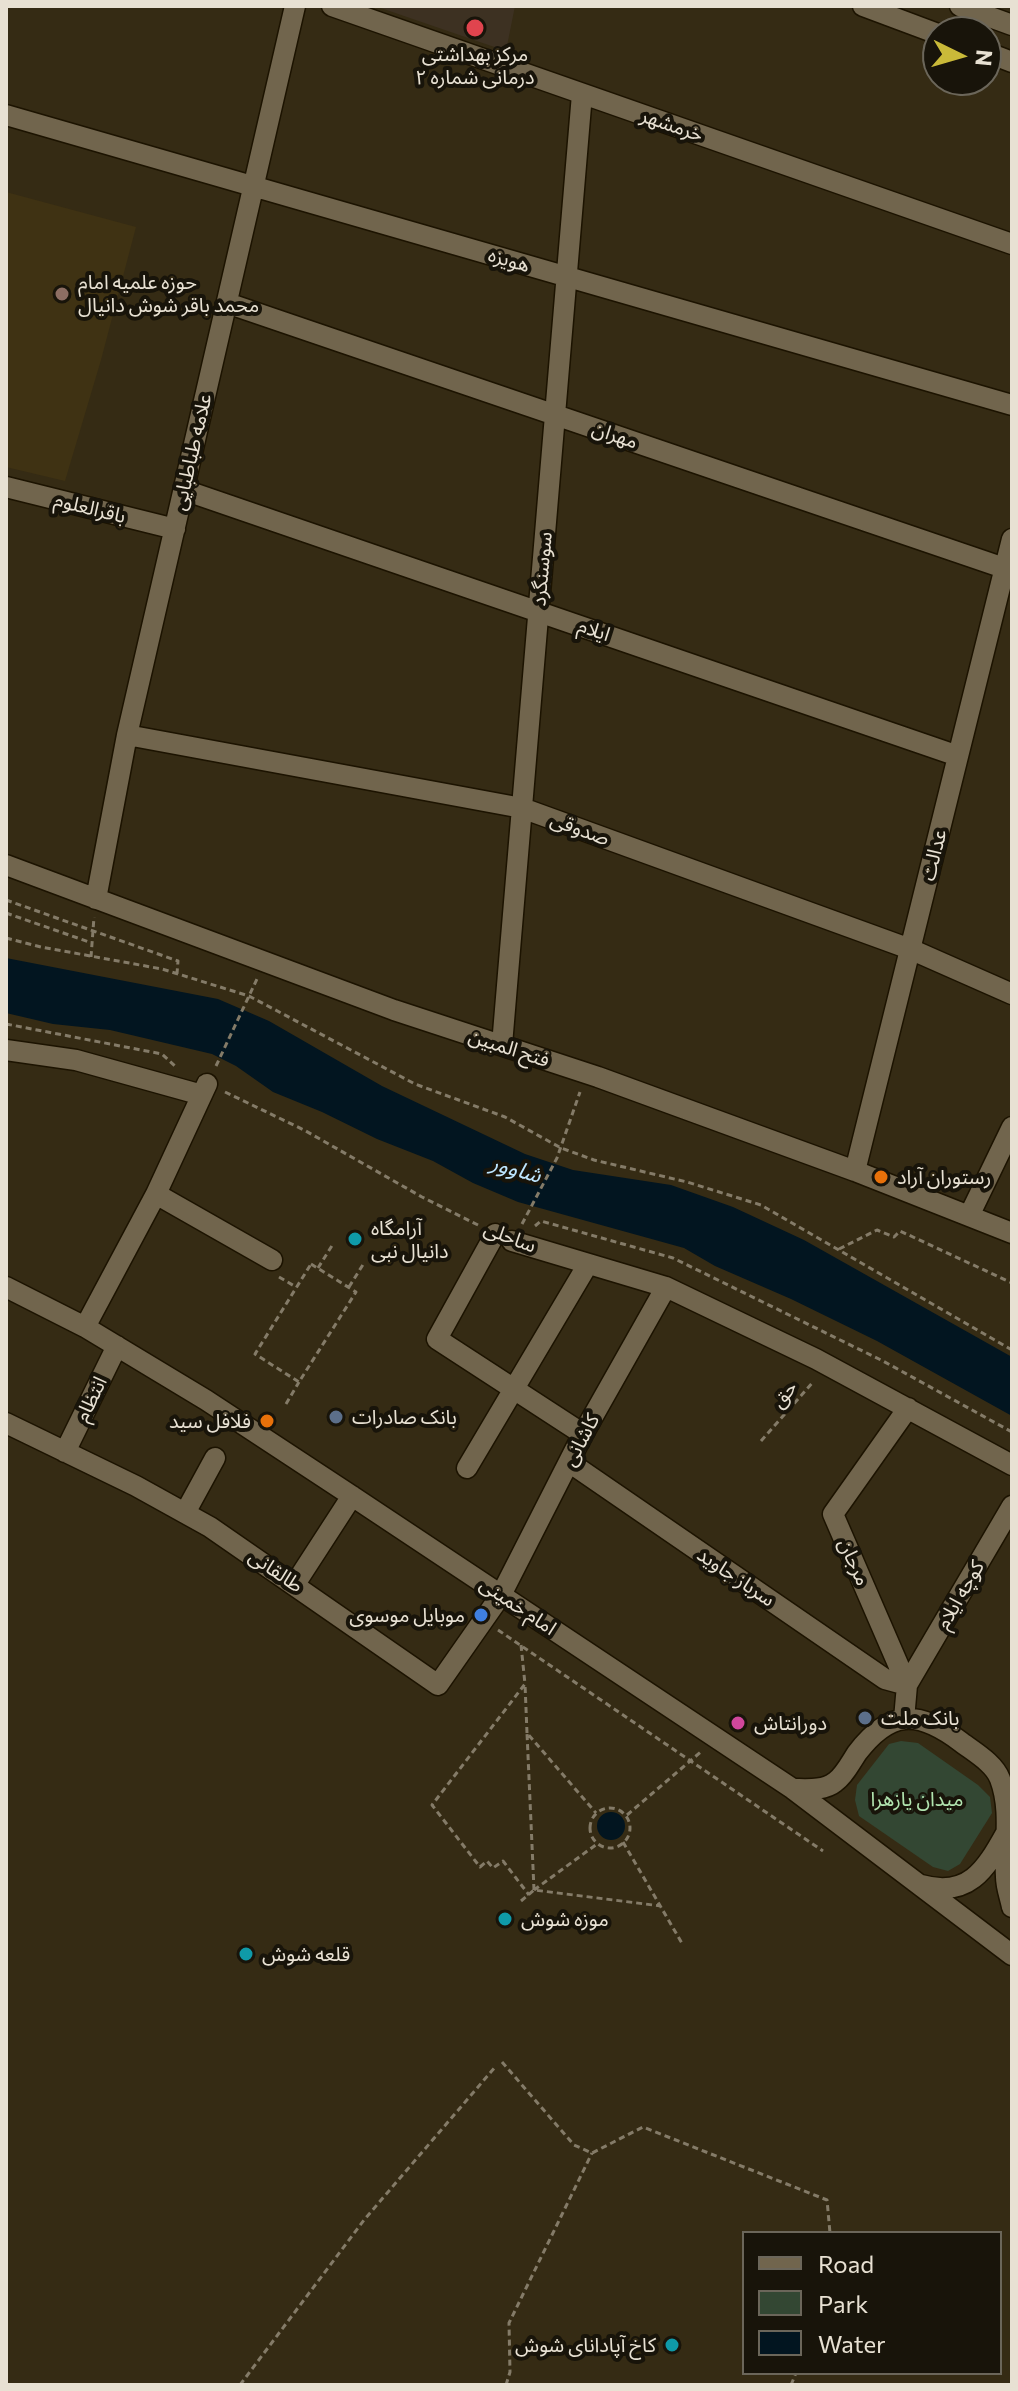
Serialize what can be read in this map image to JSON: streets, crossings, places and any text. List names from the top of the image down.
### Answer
{
  "streets": {
    "street": [
      "خرمشهر",
      "هویزه",
      "مهران",
      "علامه طباطبایی",
      "باقرالعلوم",
      "سوسنگرد",
      "ایلام",
      "صدوقی",
      "عدالت",
      "فتح المبین",
      "ساحلی",
      "انتظام",
      "کاشانی",
      "مرجان",
      "طالقانی",
      "سرباز جاوید",
      "کوچه ایلام",
      "امام خمینی"
    ],
    "path": ["حق"]
  },
  "crossings": [
    ["خرمشهر", "سوسنگرد"],
    ["هویزه", "علامه طباطبایی"],
    ["هویزه", "سوسنگرد"],
    ["مهران", "علامه طباطبایی"],
    ["مهران", "سوسنگرد"],
    ["مهران", "عدالت"],
    ["علامه طباطبایی", "باقرالعلوم"],
    ["علامه طباطبایی", "ایلام"],
    ["علامه طباطبایی", "صدوقی"],
    ["علامه طباطبایی", "فتح المبین"],
    ["سوسنگرد", "ایلام"],
    ["سوسنگرد", "صدوقی"],
    ["سوسنگرد", "فتح المبین"],
    ["ایلام", "عدالت"],
    ["صدوقی", "عدالت"],
    ["عدالت", "فتح المبین"],
    ["ساحلی", "حق"],
    ["ساحلی", "کاشانی"],
    ["ساحلی", "مرجان"],
    ["انتظام", "طالقانی"],
    ["انتظام", "امام خمینی"],
    ["کاشانی", "طالقانی"],
    ["کاشانی", "سرباز جاوید"],
    ["کاشانی", "امام خمینی"],
    ["مرجان", "سرباز جاوید"],
    ["مرجان", "کوچه ایلام"],
    ["طالقانی", "امام خمینی"],
    ["سرباز جاوید", "کوچه ایلام"]
  ],
  "water": ["شاوور"],
  "parks": ["میدان یازهرا"],
  "places": [
    "مرکز بهداشتی درمانی شماره ۲",
    "حوزه علمیه امام محمد باقر شوش دانیال",
    "رستوران آراد",
    "آرامگاه دانیال نبی",
    "بانک صادرات",
    "فلافل سید",
    "موبایل موسوى",
    "بانک ملت",
    "دورانتاش",
    "موزه شوش",
    "قلعه شوش",
    "کاخ آپاداناى شوش"
  ],
  "legend": ["Road", "Park", "Water"],
  "north": "right"
}
